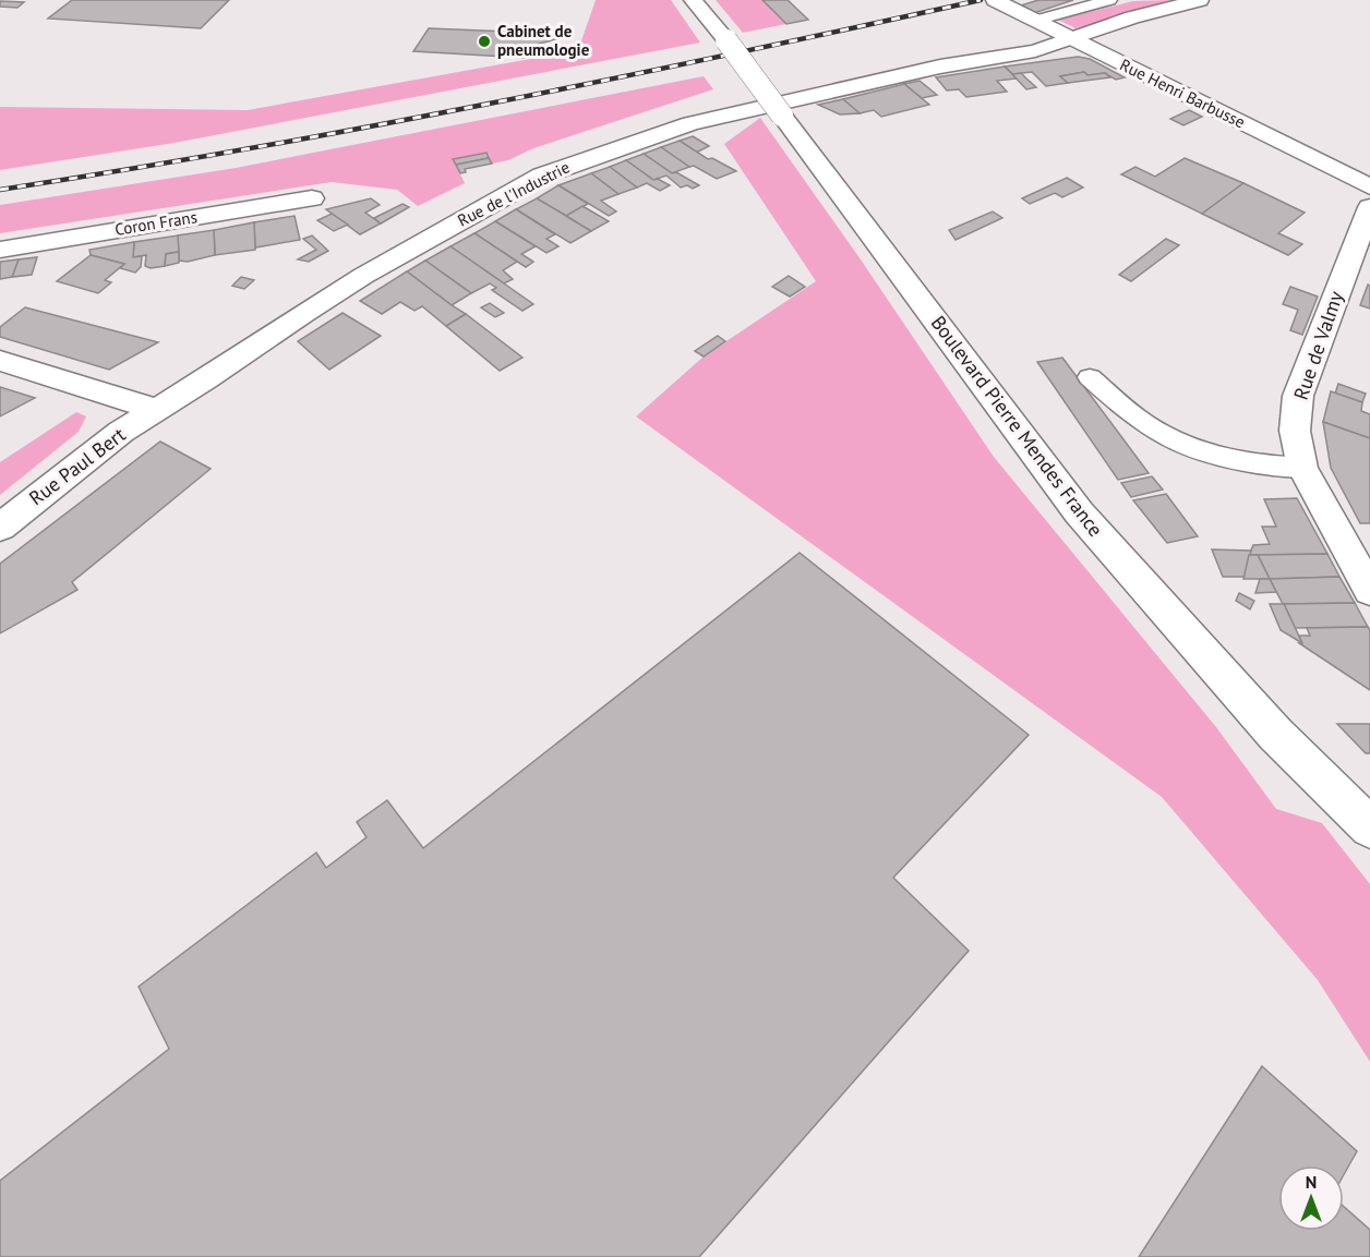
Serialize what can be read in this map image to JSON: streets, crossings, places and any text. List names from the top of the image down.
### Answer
{
  "streets": {
    "street": [
      "Rue Henri Barbusse",
      "Rue de l'Industrie",
      "Coron Frans",
      "Rue de Valmy",
      "Boulevard Pierre Mendes France",
      "Rue Paul Bert"
    ]
  },
  "crossings": [
    ["Rue Henri Barbusse", "Rue de l'Industrie"],
    ["Rue de l'Industrie", "Rue Paul Bert"]
  ],
  "places": ["Cabinet de pneumologie"],
  "north": "top"
}
